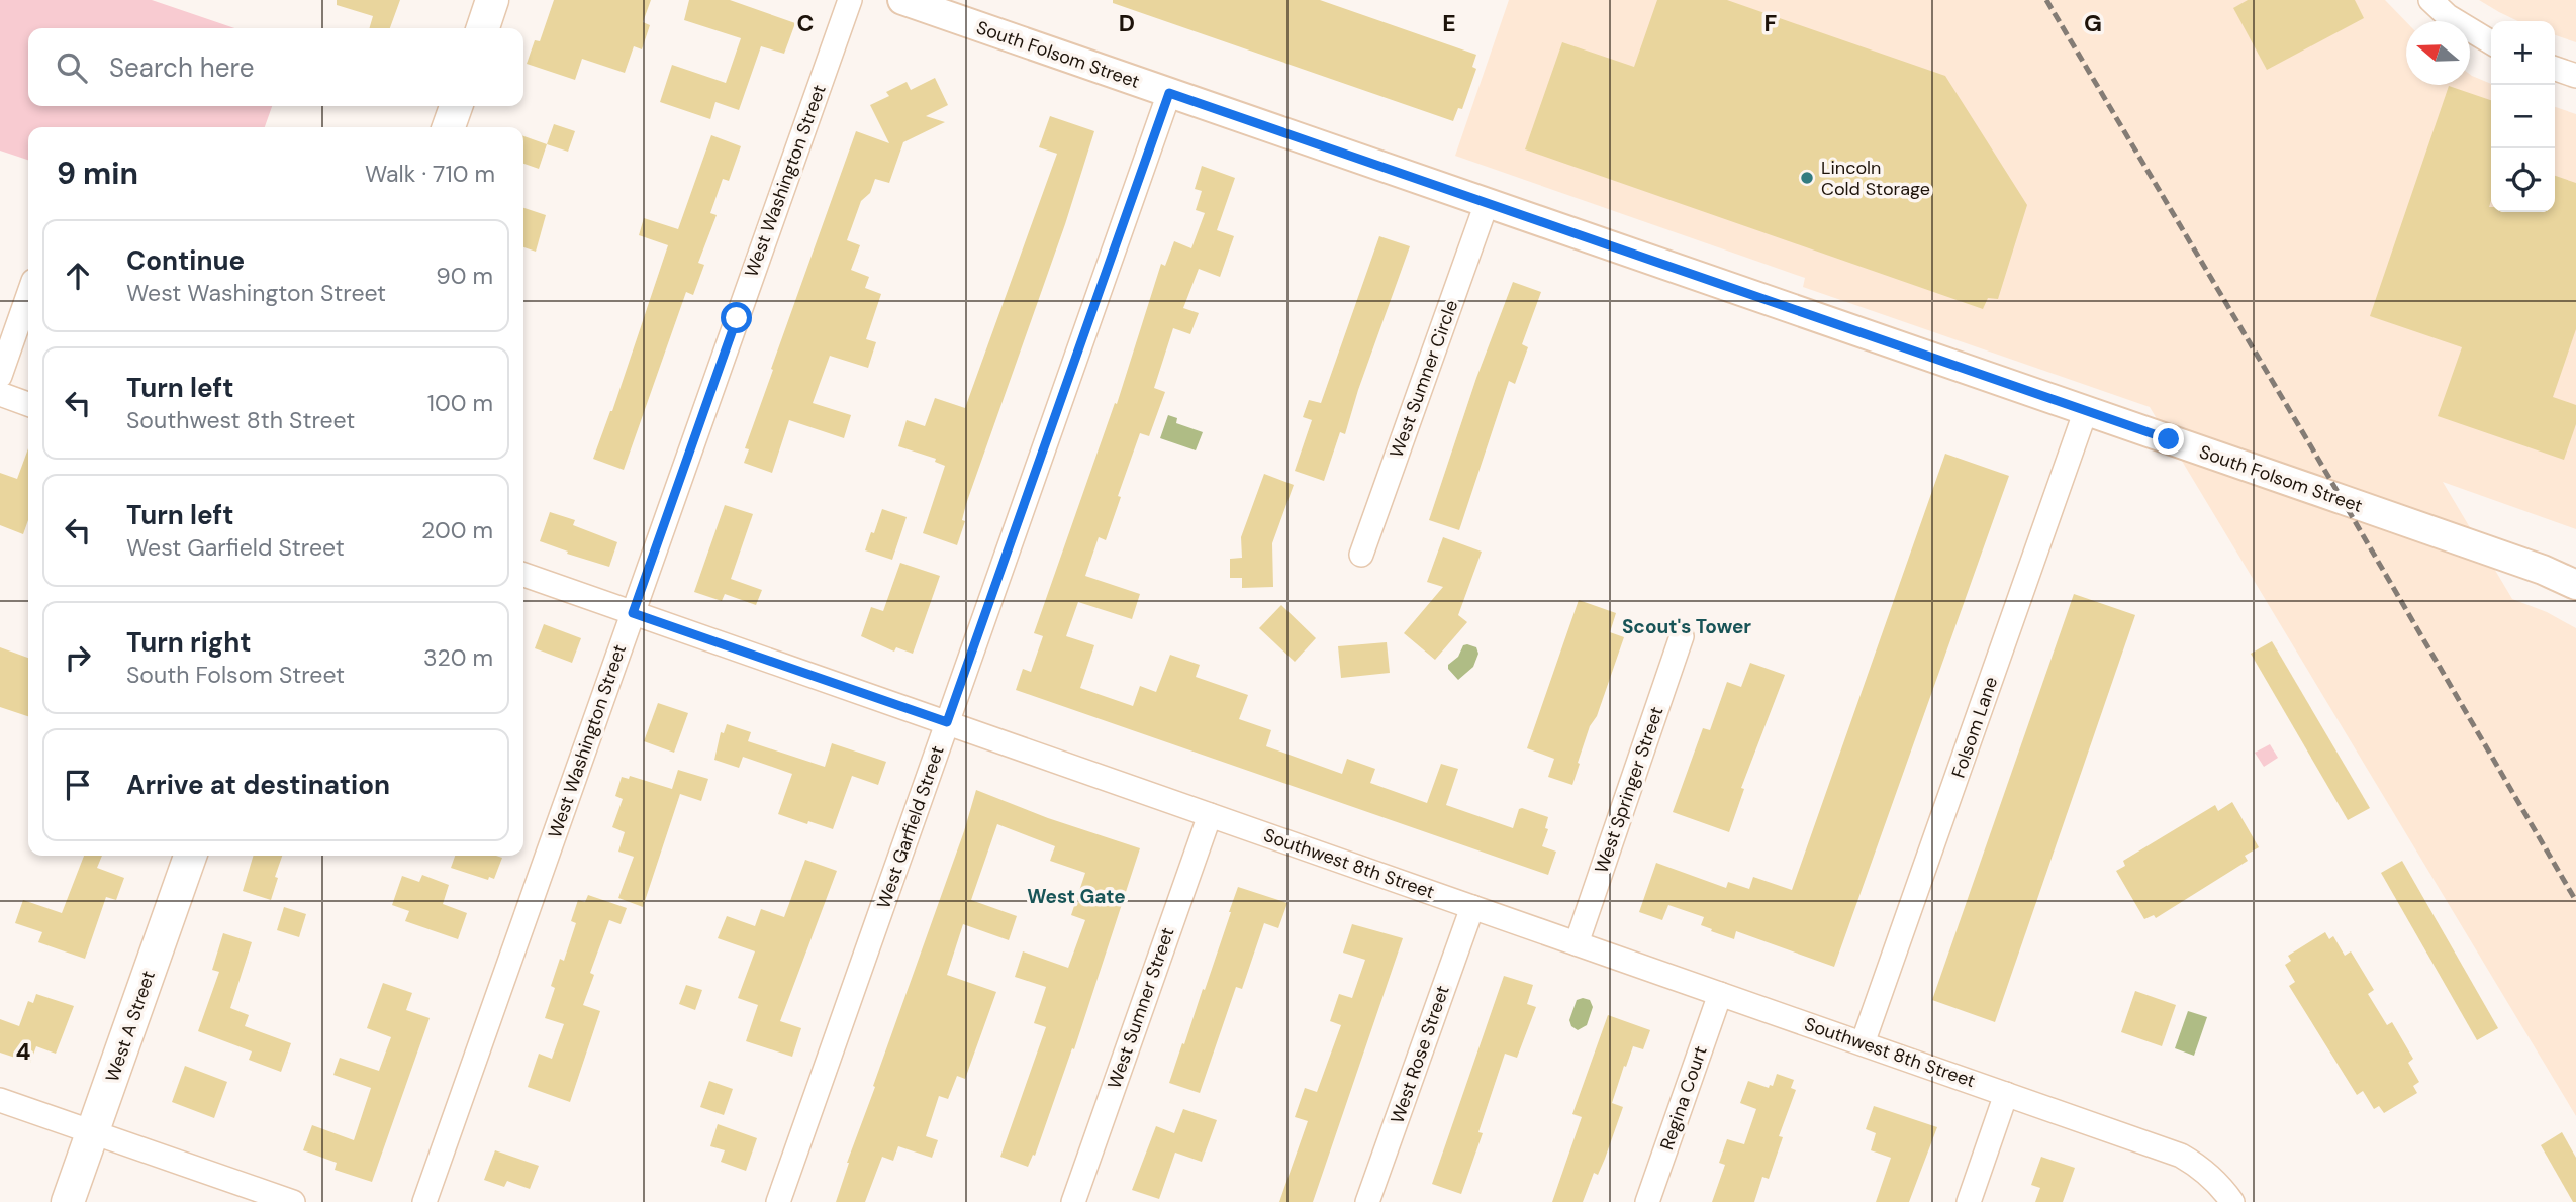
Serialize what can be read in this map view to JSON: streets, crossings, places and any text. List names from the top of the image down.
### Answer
{
  "streets": {
    "main road": ["West A Street"],
    "street": [
      "South Folsom Street",
      "West Washington Street",
      "West Sumner Circle",
      "Folsom Lane",
      "West Springer Street",
      "West Garfield Street",
      "Southwest 8th Street",
      "West Sumner Street",
      "West Rose Street",
      "Regina Court"
    ]
  },
  "crossings": [
    ["South Folsom Street", "West Sumner Circle"],
    ["South Folsom Street", "Folsom Lane"],
    ["South Folsom Street", "West Garfield Street"],
    ["West Washington Street", "Southwest 8th Street"],
    ["Folsom Lane", "Southwest 8th Street"],
    ["West Springer Street", "Southwest 8th Street"],
    ["West Garfield Street", "Southwest 8th Street"],
    ["Southwest 8th Street", "West Sumner Street"],
    ["Southwest 8th Street", "West Rose Street"],
    ["Southwest 8th Street", "Regina Court"]
  ],
  "districts": ["Scout's Tower", "West Gate"],
  "places": ["Lincoln Cold Storage"],
  "north": "left",
  "page": {
    "map_buttons": ["+", "−"],
    "search": "Search here",
    "heading": ["9 min", "Walk · 710 m"],
    "list": [
      ["Continue", "West Washington Street", "90 m"],
      ["Turn left", "Southwest 8th Street", "100 m"],
      ["Turn left", "West Garfield Street", "200 m"],
      ["Turn right", "South Folsom Street", "320 m"],
      "Arrive at destination"
    ]
  },
  "grid": {
    "columns": [
      "C",
      "D",
      "E",
      "F",
      "G"
    ],
    "rows": ["4"]
  }
}
